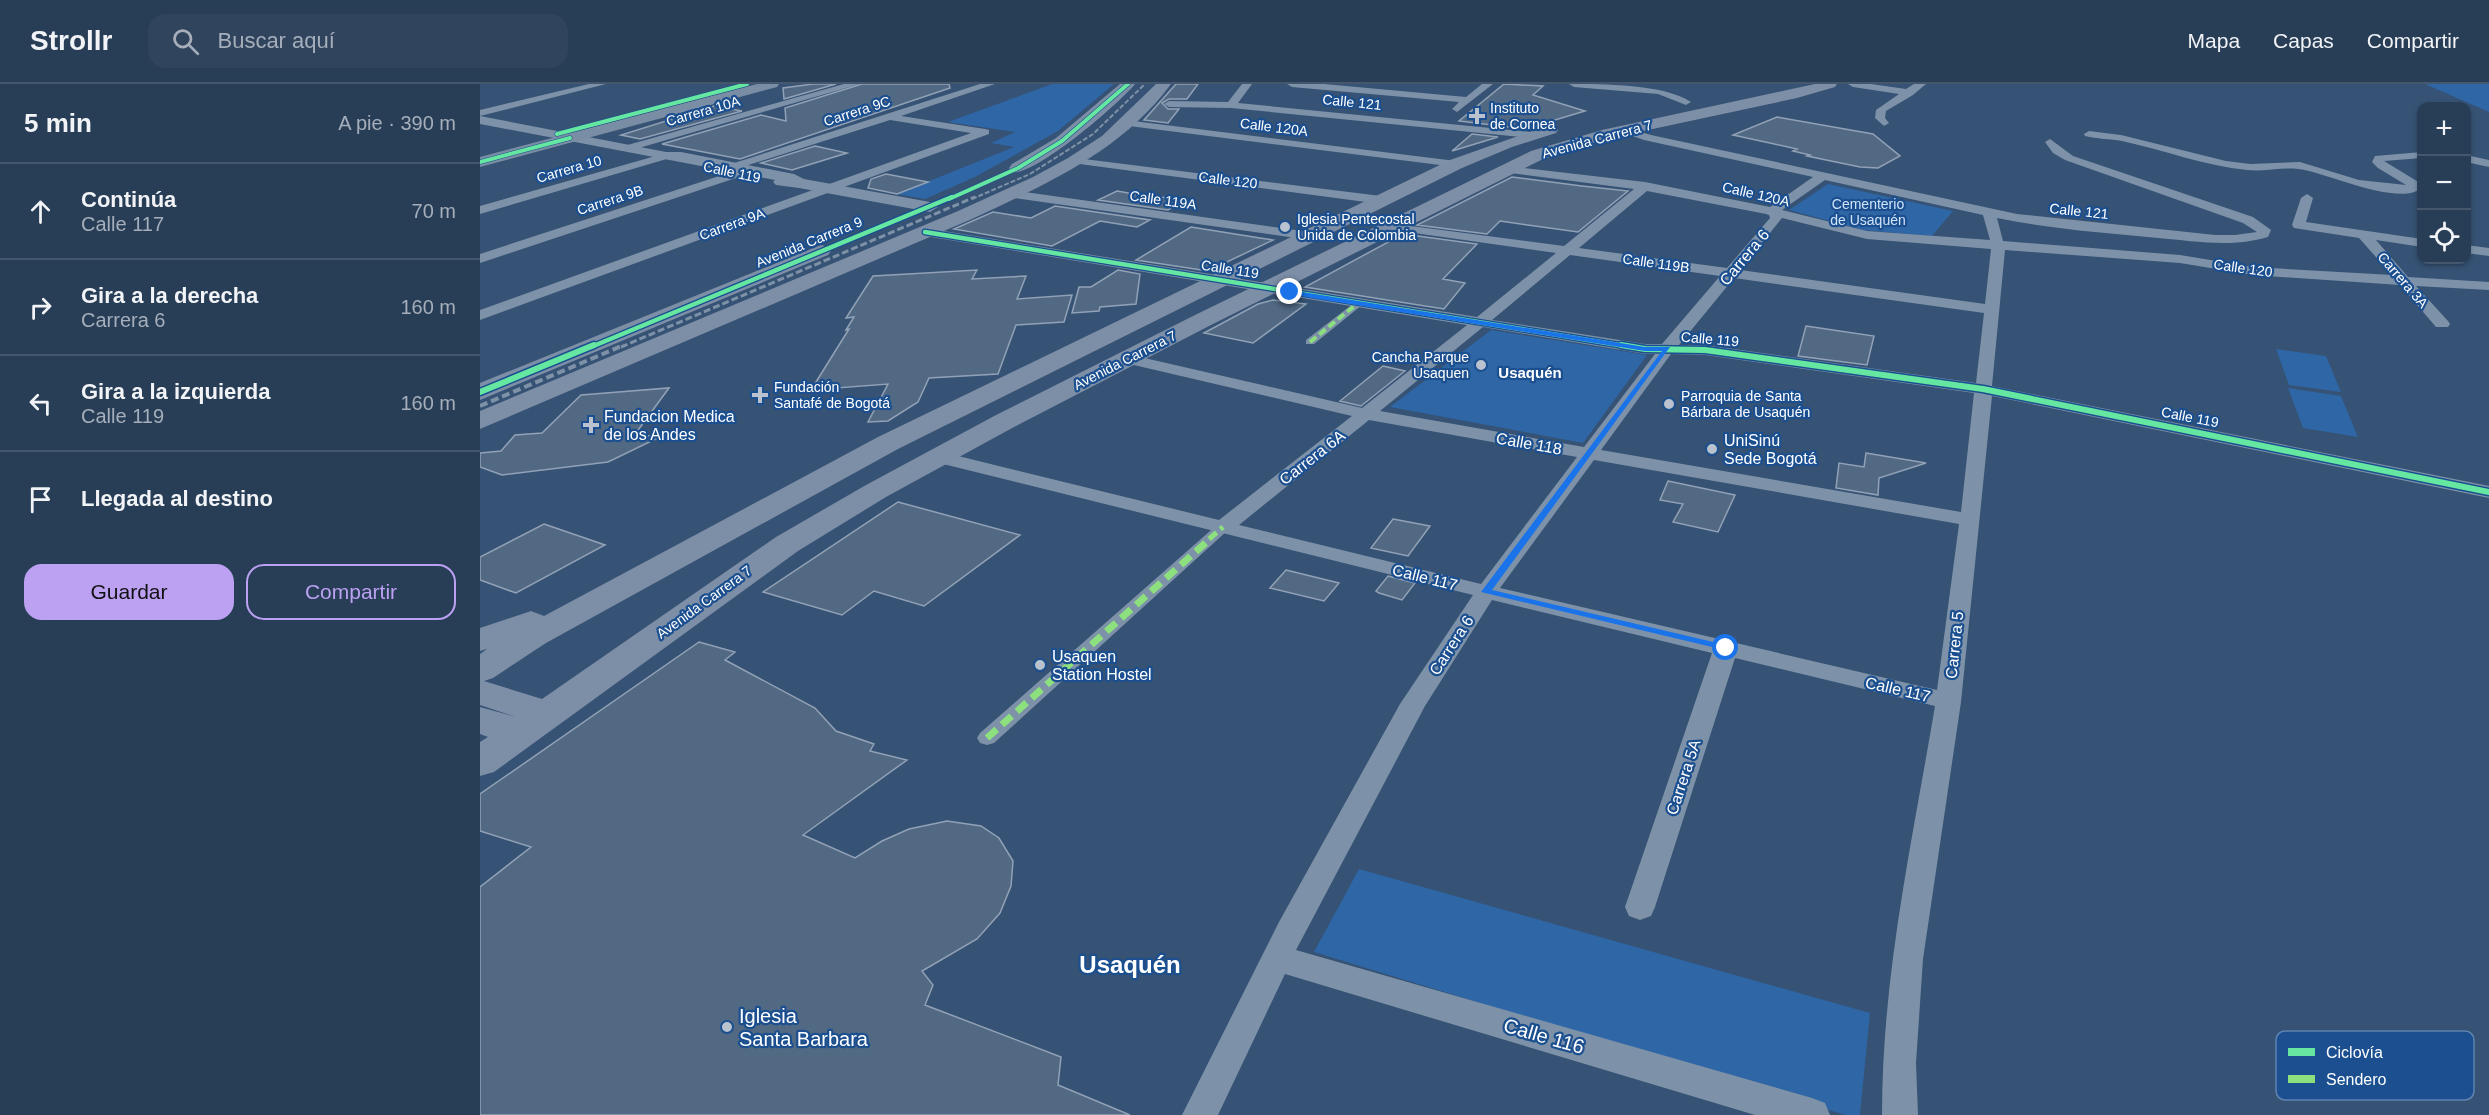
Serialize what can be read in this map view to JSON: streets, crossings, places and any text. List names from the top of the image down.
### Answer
{
  "streets": {
    "main road": ["Avenida Carrera 7", "Avenida Carrera 9"],
    "street": [
      "Calle 121",
      "Carrera 10A",
      "Carrera 9C",
      "Calle 120A",
      "Carrera 10",
      "Calle 119",
      "Calle 120",
      "Carrera 9B",
      "Calle 119A",
      "Carrera 9A",
      "Carrera 6",
      "Calle 119B",
      "Carrera 3A",
      "Calle 118",
      "Carrera 6A",
      "Calle 117",
      "Carrera 5",
      "Carrera 5A",
      "Calle 116"
    ]
  },
  "crossings": [
    ["Calle 121", "Avenida Carrera 7"],
    ["Calle 121", "Carrera 6"],
    ["Calle 121", "Carrera 5"],
    ["Carrera 10A", "Calle 119"],
    ["Carrera 9C", "Calle 119"],
    ["Carrera 9C", "Carrera 9B"],
    ["Carrera 9C", "Carrera 9A"],
    ["Calle 120A", "Avenida Carrera 7"],
    ["Calle 120A", "Calle 120"],
    ["Calle 120A", "Avenida Carrera 9"],
    ["Calle 120A", "Carrera 6"],
    ["Calle 120A", "Carrera 6A"],
    ["Calle 120A", "Carrera 5"],
    ["Avenida Carrera 7", "Calle 119"],
    ["Avenida Carrera 7", "Calle 120"],
    ["Avenida Carrera 7", "Calle 119A"],
    ["Avenida Carrera 7", "Calle 119B"],
    ["Avenida Carrera 7", "Calle 118"],
    ["Avenida Carrera 7", "Calle 117"],
    ["Carrera 10", "Calle 119"],
    ["Calle 119", "Carrera 9B"],
    ["Calle 119", "Carrera 9A"],
    ["Calle 119", "Avenida Carrera 9"],
    ["Calle 119", "Carrera 6"],
    ["Calle 119", "Carrera 6A"],
    ["Calle 119", "Carrera 5"],
    ["Calle 120", "Avenida Carrera 9"],
    ["Calle 120", "Carrera 3A"],
    ["Calle 120", "Carrera 5"],
    ["Calle 119A", "Avenida Carrera 9"],
    ["Carrera 6", "Calle 119B"],
    ["Carrera 6", "Calle 118"],
    ["Carrera 6", "Calle 117"],
    ["Carrera 6", "Calle 116"],
    ["Calle 119B", "Carrera 6A"],
    ["Calle 119B", "Carrera 5"],
    ["Calle 118", "Carrera 6A"],
    ["Calle 118", "Carrera 5"],
    ["Carrera 6A", "Calle 117"],
    ["Calle 117", "Carrera 5"],
    ["Calle 117", "Carrera 5A"]
  ],
  "districts": ["Usaquén", "Usaquén"],
  "parks": ["Cementerio de Usaquén"],
  "places": {
    "health": ["Instituto de Cornea", "Fundación Santafé de Bogotá", "Fundacion Medica de los Andes"],
    "other": [
      "Iglesia Pentecostal Unida de Colombia",
      "Cancha Parque Usaquen",
      "Parroquia de Santa Bárbara de Usaquén",
      "UniSinú Sede Bogotá",
      "Usaquen Station Hostel",
      "Iglesia Santa Barbara"
    ]
  },
  "legend": ["Ciclovía", "Sendero"],
  "page": {
    "header": "Strollr",
    "search": "Buscar aquí",
    "nav": ["Mapa", "Capas", "Compartir"],
    "heading": ["5 min", "A pie · 390 m"],
    "map_buttons": ["+", "−"],
    "list": [
      ["Continúa", "Calle 117", "70 m"],
      ["Gira a la derecha", "Carrera 6", "160 m"],
      ["Gira a la izquierda", "Calle 119", "160 m"],
      "Llegada al destino"
    ],
    "buttons": ["Guardar", "Compartir"]
  }
}
